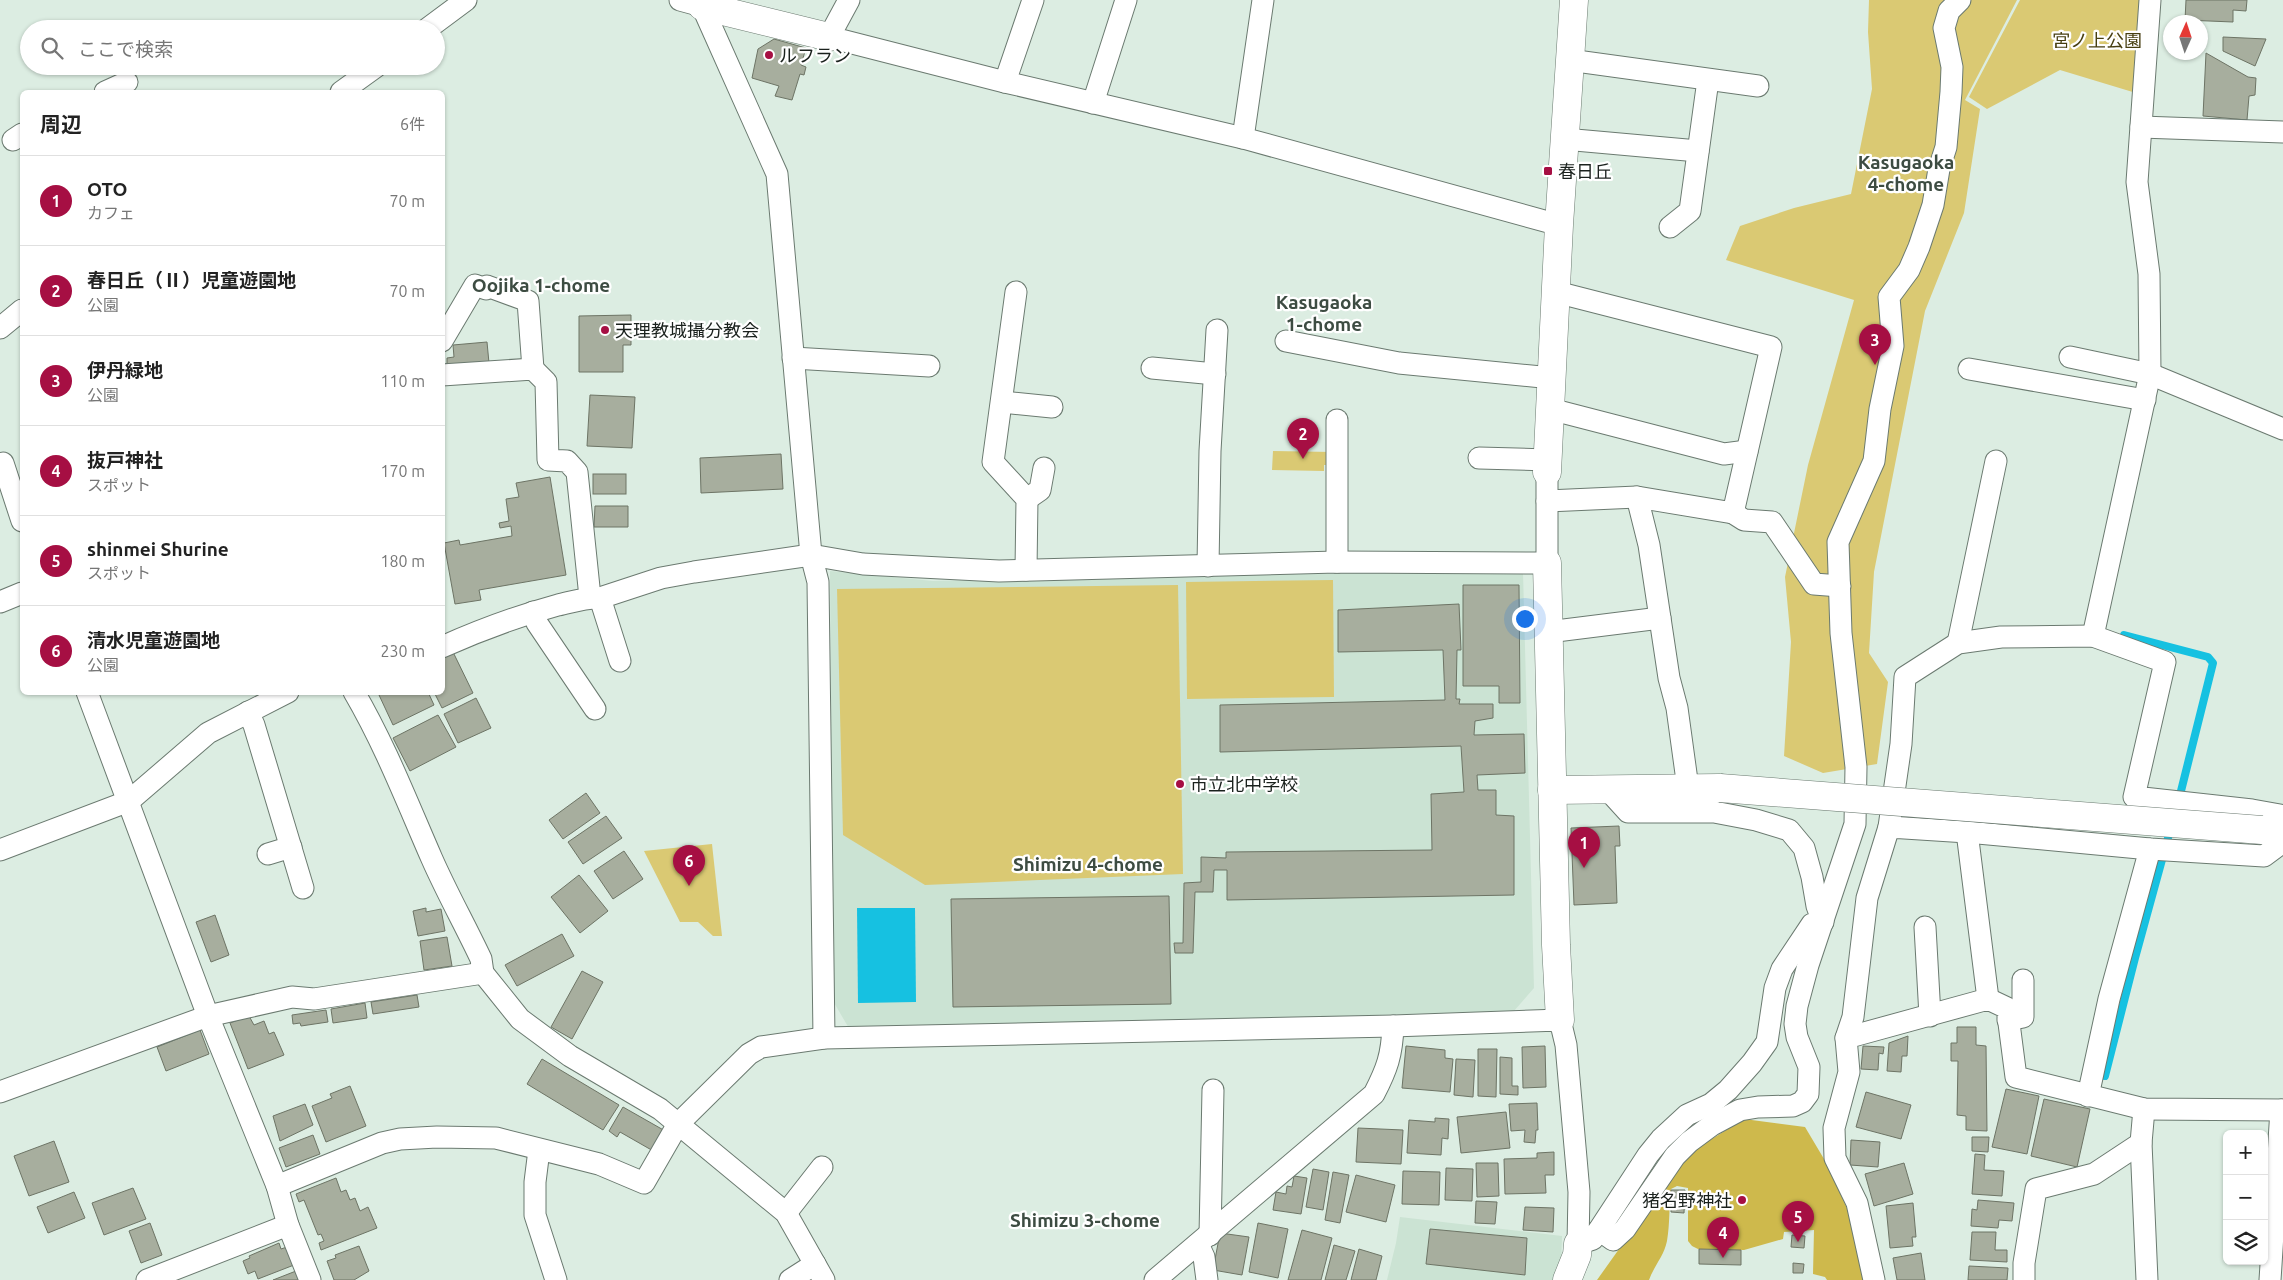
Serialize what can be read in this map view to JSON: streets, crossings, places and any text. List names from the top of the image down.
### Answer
{
  "districts": [
    "Kasugaoka 4-chome",
    "Oojika 1-chome",
    "Kasugaoka 1-chome",
    "Shimizu 4-chome",
    "Shimizu 3-chome"
  ],
  "parks": ["宮ノ上公園"],
  "places": {
    "other": [
      "ルフラン",
      "天理教城攝分教会",
      "市立北中学校",
      "猪名野神社"
    ],
    "transit": ["春日丘"]
  },
  "north": "top",
  "page": {
    "search": "ここで検索",
    "heading": ["周辺", "6件"],
    "list": [
      {
        "mark": "1",
        "name": "OTO",
        "note": "カフェ",
        "value": "70 m"
      },
      {
        "mark": "2",
        "name": "春日丘（Ⅱ）児童遊園地",
        "note": "公園",
        "value": "70 m"
      },
      {
        "mark": "3",
        "name": "伊丹緑地",
        "note": "公園",
        "value": "110 m"
      },
      {
        "mark": "4",
        "name": "抜戸神社",
        "note": "スポット",
        "value": "170 m"
      },
      {
        "mark": "5",
        "name": "shinmei Shurine",
        "note": "スポット",
        "value": "180 m"
      },
      {
        "mark": "6",
        "name": "清水児童遊園地",
        "note": "公園",
        "value": "230 m"
      }
    ],
    "pins": [
      "3",
      "2",
      "1",
      "6",
      "5",
      "4"
    ],
    "map_buttons": ["+", "−"]
  }
}
